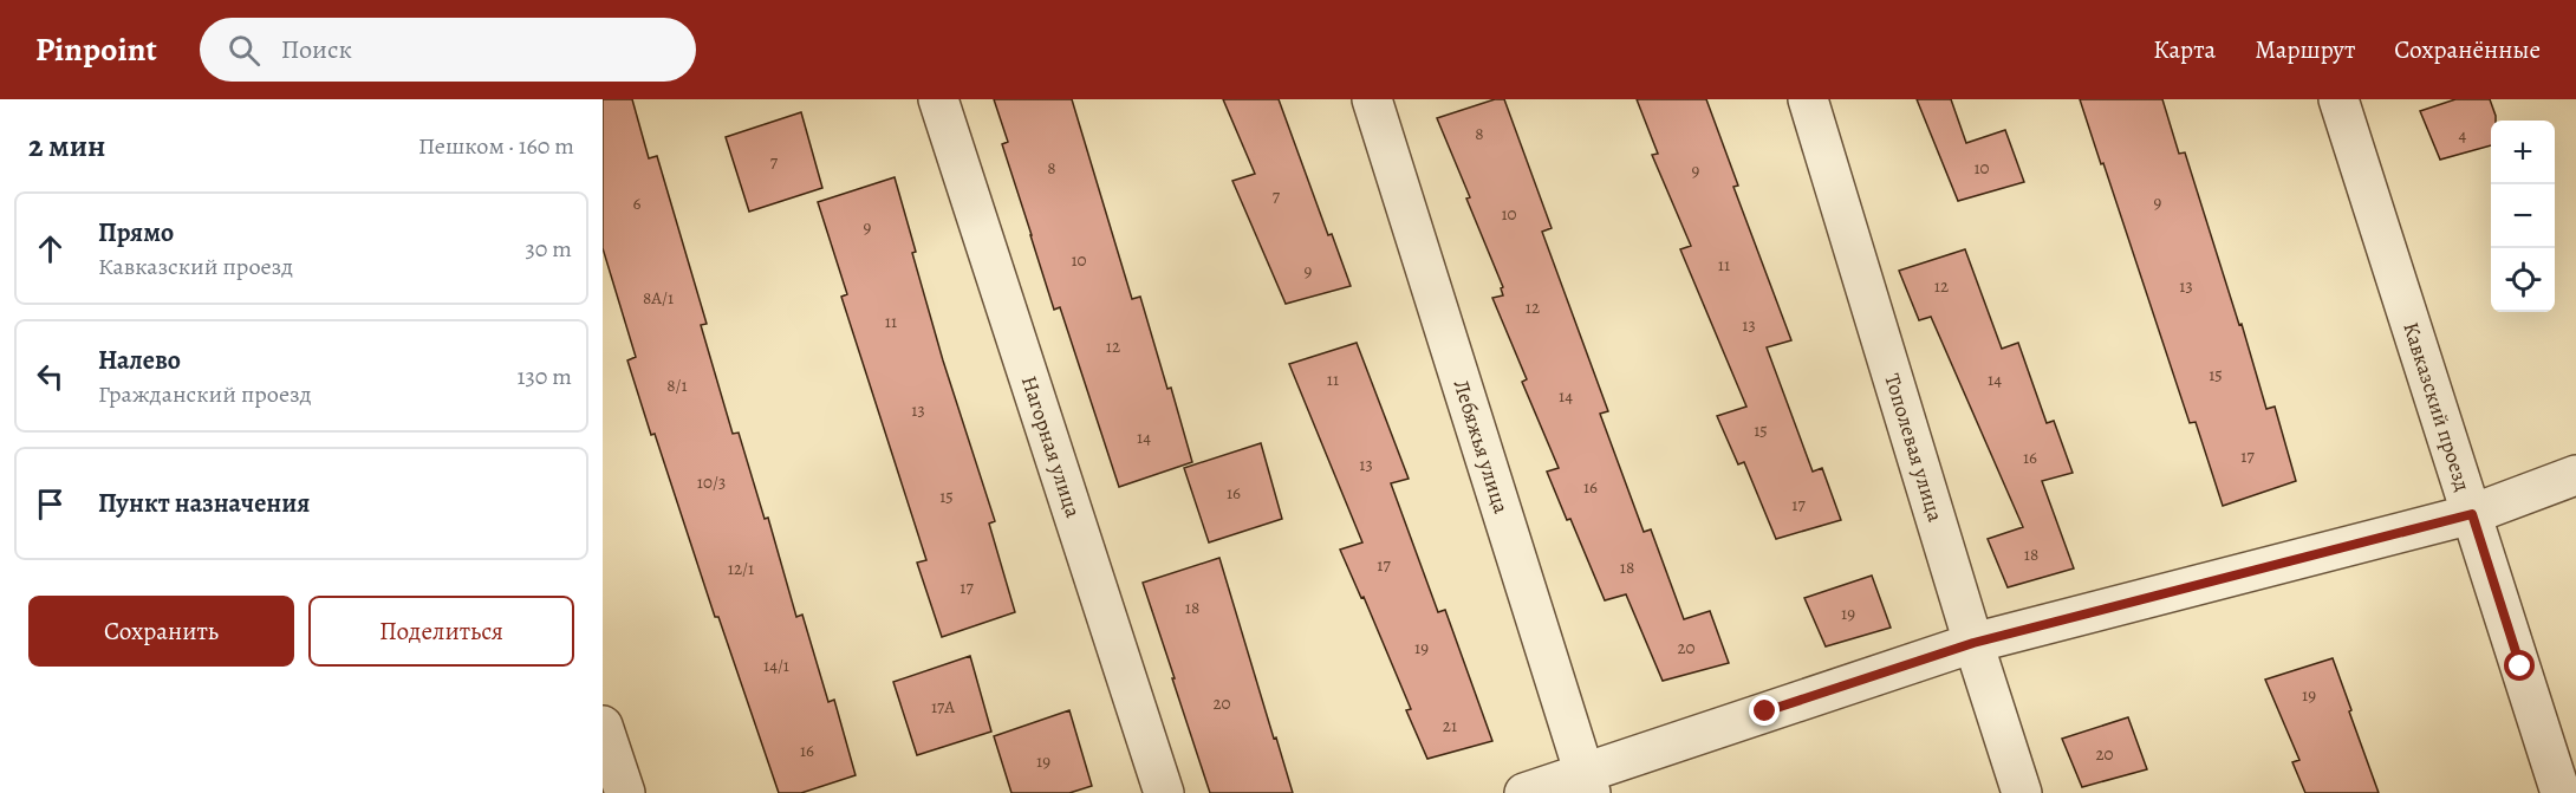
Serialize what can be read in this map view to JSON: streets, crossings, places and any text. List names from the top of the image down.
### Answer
{
  "streets": {
    "street": [
      "Кавказский проезд",
      "Нагорная улица",
      "Лебяжья улица",
      "Тополевая улица"
    ]
  },
  "house_numbers": [
    "8",
    "4",
    "7",
    "8",
    "10",
    "9",
    "7",
    "9",
    "6",
    "10",
    "9",
    "10",
    "11",
    "9",
    "12",
    "13",
    "8А/1",
    "12",
    "11",
    "13",
    "12",
    "15",
    "11",
    "14",
    "8/1",
    "14",
    "13",
    "15",
    "14",
    "17",
    "16",
    "13",
    "10/3",
    "16",
    "16",
    "15",
    "17",
    "18",
    "17",
    "18",
    "12/1",
    "17",
    "18",
    "19",
    "19",
    "20",
    "14/1",
    "19",
    "20",
    "17А",
    "21",
    "16",
    "20",
    "19"
  ],
  "page": {
    "header": "Pinpoint",
    "search": "Поиск",
    "nav": ["Карта", "Маршрут", "Сохранённые"],
    "heading": ["2 мин", "Пешком · 160 m"],
    "map_buttons": ["+", "−"],
    "list": [
      ["Прямо", "Кавказский проезд", "30 m"],
      ["Налево", "Гражданский проезд", "130 m"],
      "Пункт назначения"
    ],
    "buttons": ["Сохранить", "Поделиться"]
  }
}
